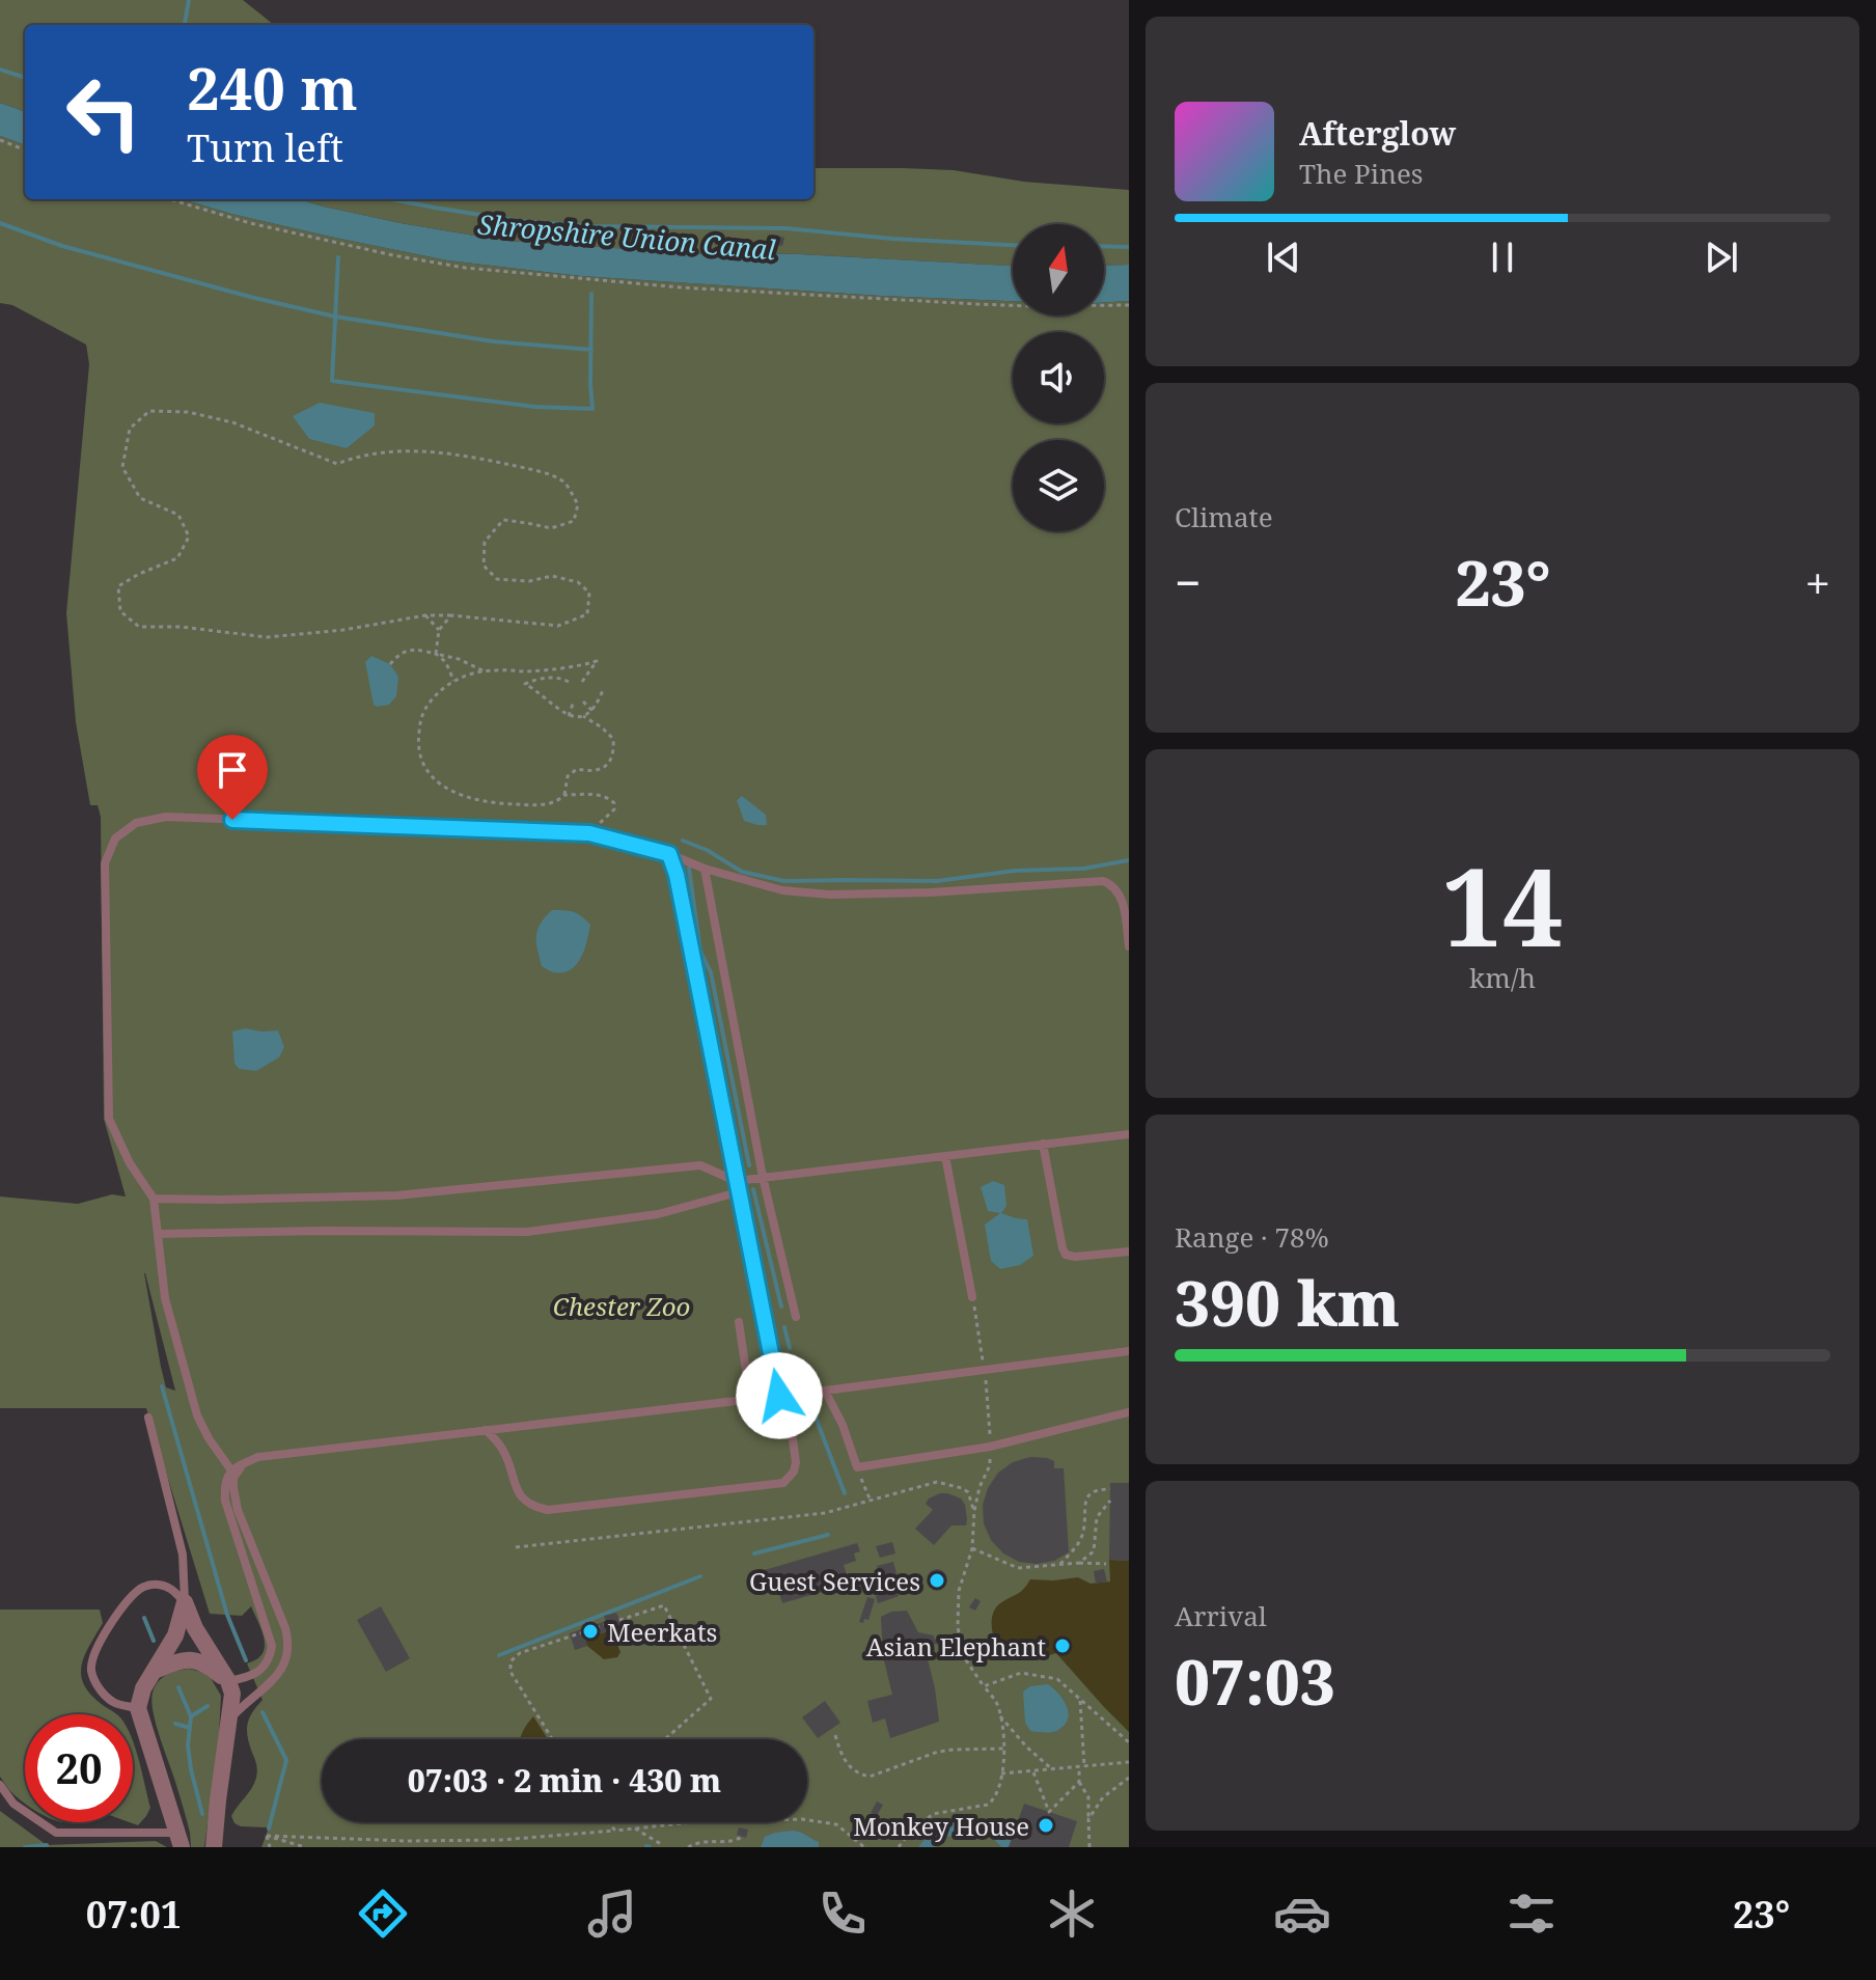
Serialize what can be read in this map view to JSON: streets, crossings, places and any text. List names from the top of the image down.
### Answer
{
  "water": ["Shropshire Union Canal"],
  "parks": ["Chester Zoo"],
  "places": [
    "Guest Services",
    "Meerkats",
    "Asian Elephant",
    "Monkey House"
  ],
  "north": "top",
  "page": {
    "turn": ["240 m", "Turn left"],
    "song": ["Afterglow", "The Pines"],
    "tile": [
      "Climate",
      ["14", "km/h"],
      ["Range · 78%", "390 km"],
      ["Arrival", "07:03"]
    ],
    "heat": ["−", "23°", "+"],
    "limit": "20",
    "trip": "07:03 · 2 min · 430 m",
    "tabs": ["07:01", "23°"]
  }
}
